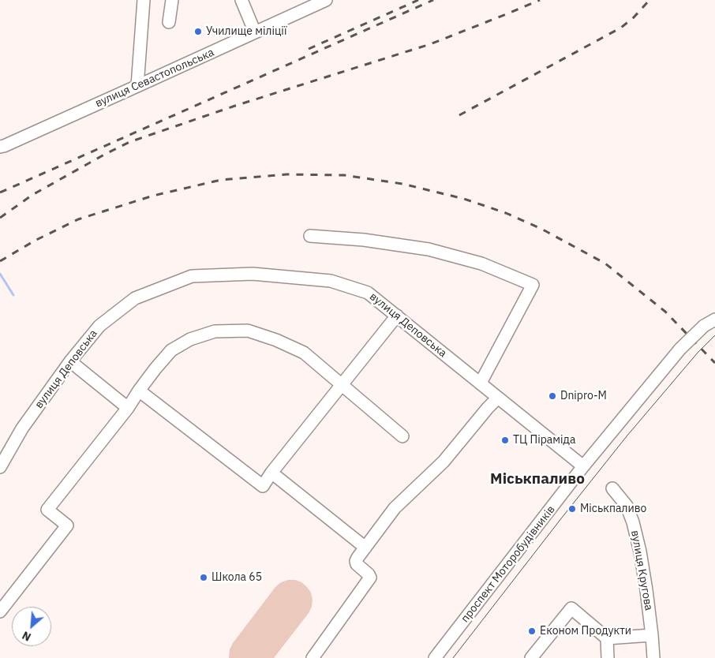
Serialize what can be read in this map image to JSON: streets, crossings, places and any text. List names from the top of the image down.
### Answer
{
  "streets": {
    "street": [
      "вулиця Севастопольська",
      "вулиця Деповська",
      "проспект Моторобудівників",
      "вулиця Кругова"
    ]
  },
  "crossings": [
    ["вулиця Деповська", "проспект Моторобудівників"]
  ],
  "districts": ["Міськпаливо"],
  "places": [
    "Училище міліції",
    "Dnipro-M",
    "ТЦ Піраміда",
    "Міськпаливо",
    "Школа 65",
    "Економ Продукти"
  ],
  "north": "bottom left"
}
